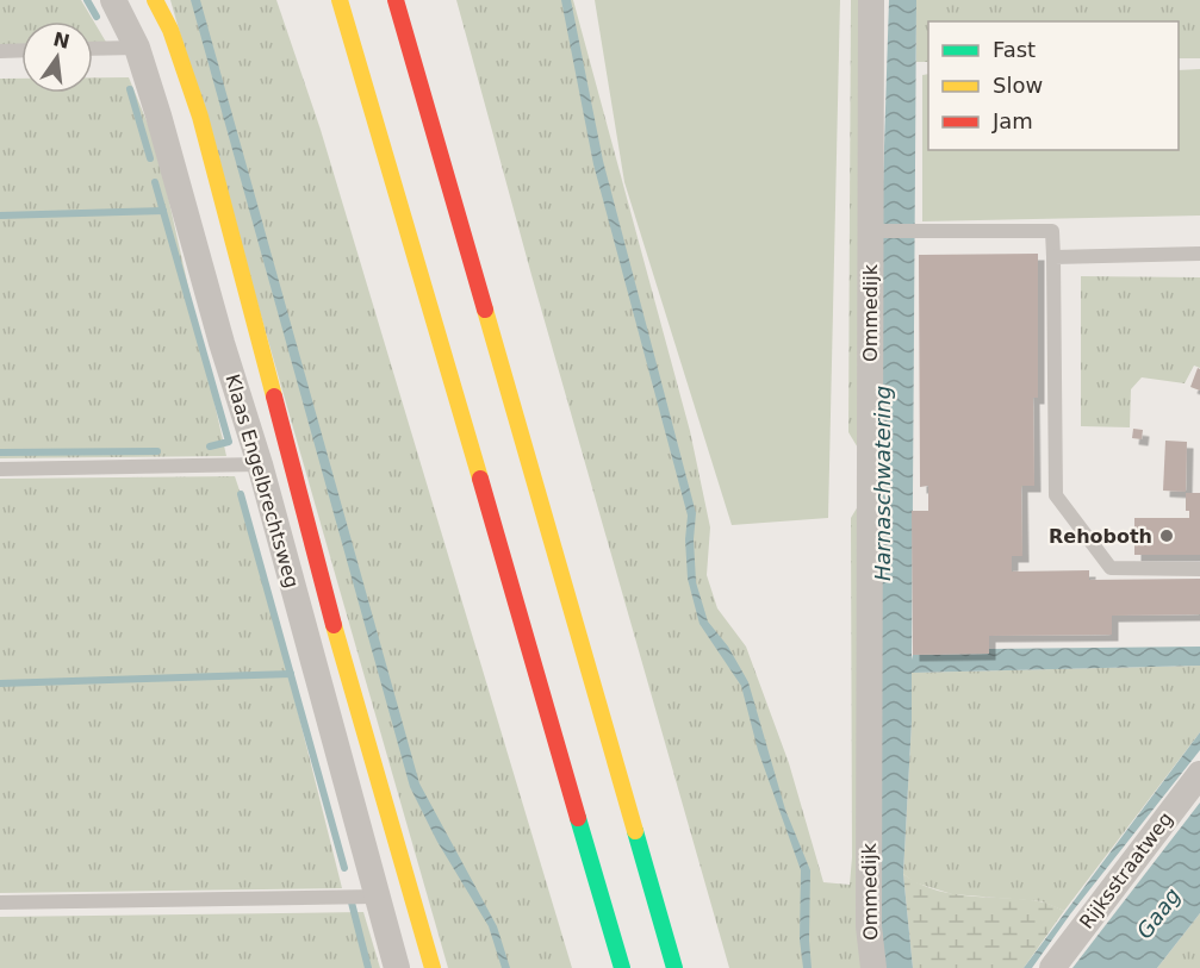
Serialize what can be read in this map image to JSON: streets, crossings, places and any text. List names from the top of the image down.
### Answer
{
  "streets": {
    "main road": ["Klaas Engelbrechtsweg"],
    "street": ["Ommedijk", "Rijksstraatweg"]
  },
  "water": ["Harnaschwatering", "Gaag"],
  "places": ["Rehoboth"],
  "legend": ["Fast", "Slow", "Jam"],
  "north": "top"
}
